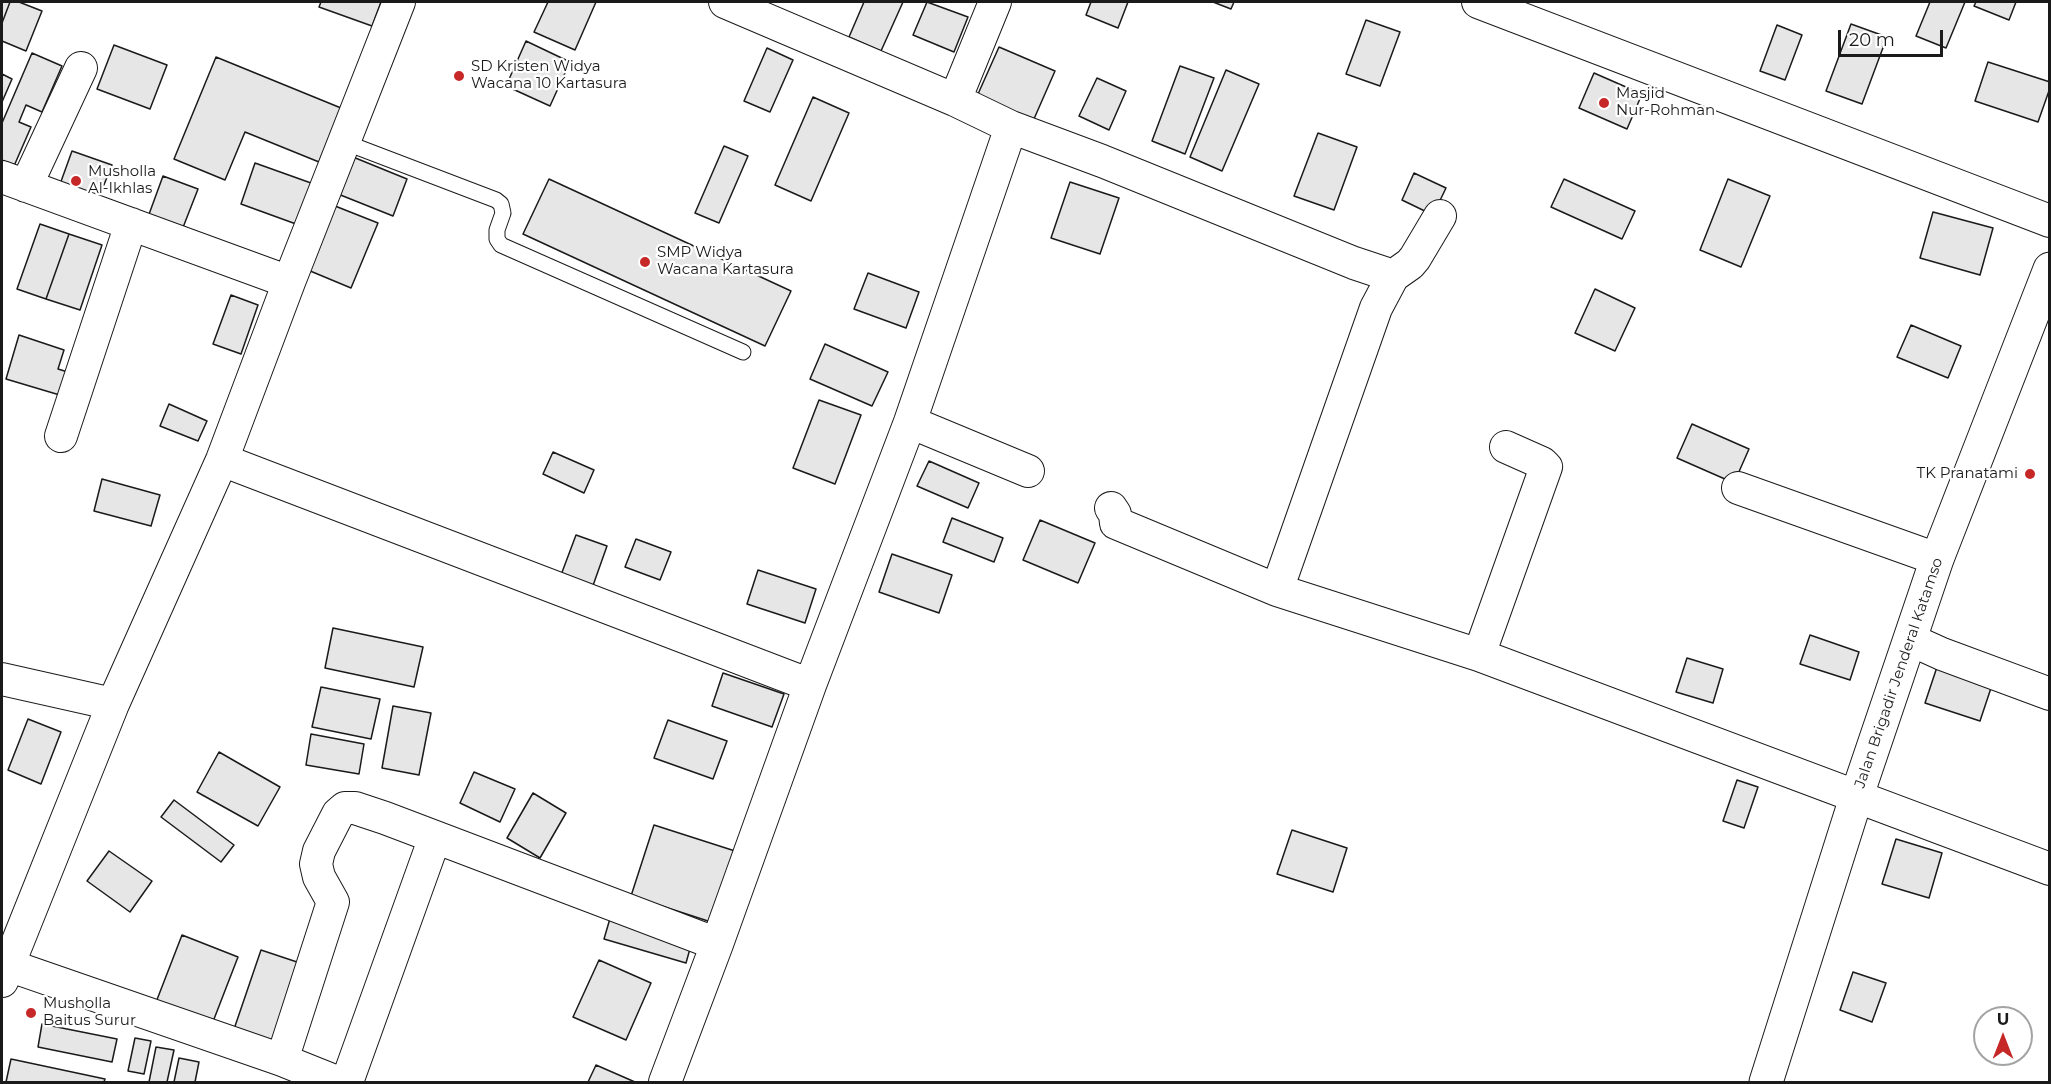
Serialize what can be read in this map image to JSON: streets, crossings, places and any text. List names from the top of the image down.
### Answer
{
  "streets": {
    "main road": ["Jalan Brigadir Jenderal Katamso"]
  },
  "places": [
    "SD Kristen Widya Wacana 10 Kartasura",
    "Masjid Nur-Rohman",
    "Musholla Al-Ikhlas",
    "SMP Widya Wacana Kartasura",
    "TK Pranatami",
    "Musholla Baitus Surur"
  ],
  "scale_bar": "20 m",
  "north": "top"
}
